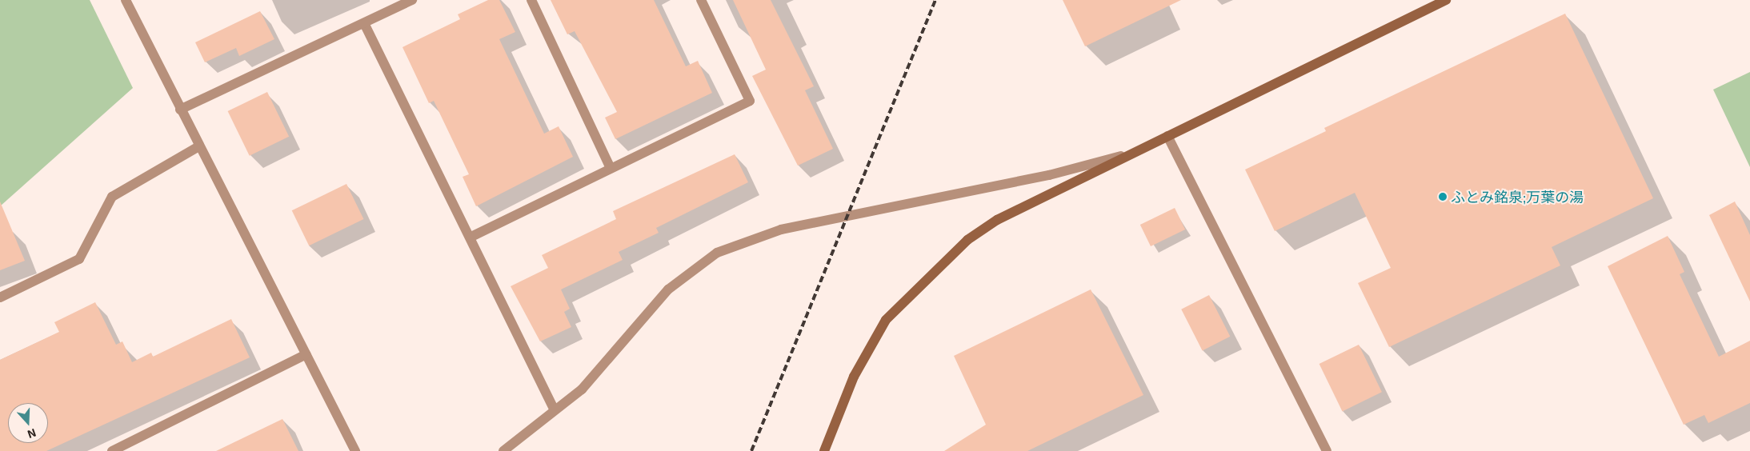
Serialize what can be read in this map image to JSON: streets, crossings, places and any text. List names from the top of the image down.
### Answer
{
  "places": ["ふとみ銘泉;万葉の湯"],
  "north": "bottom"
}
